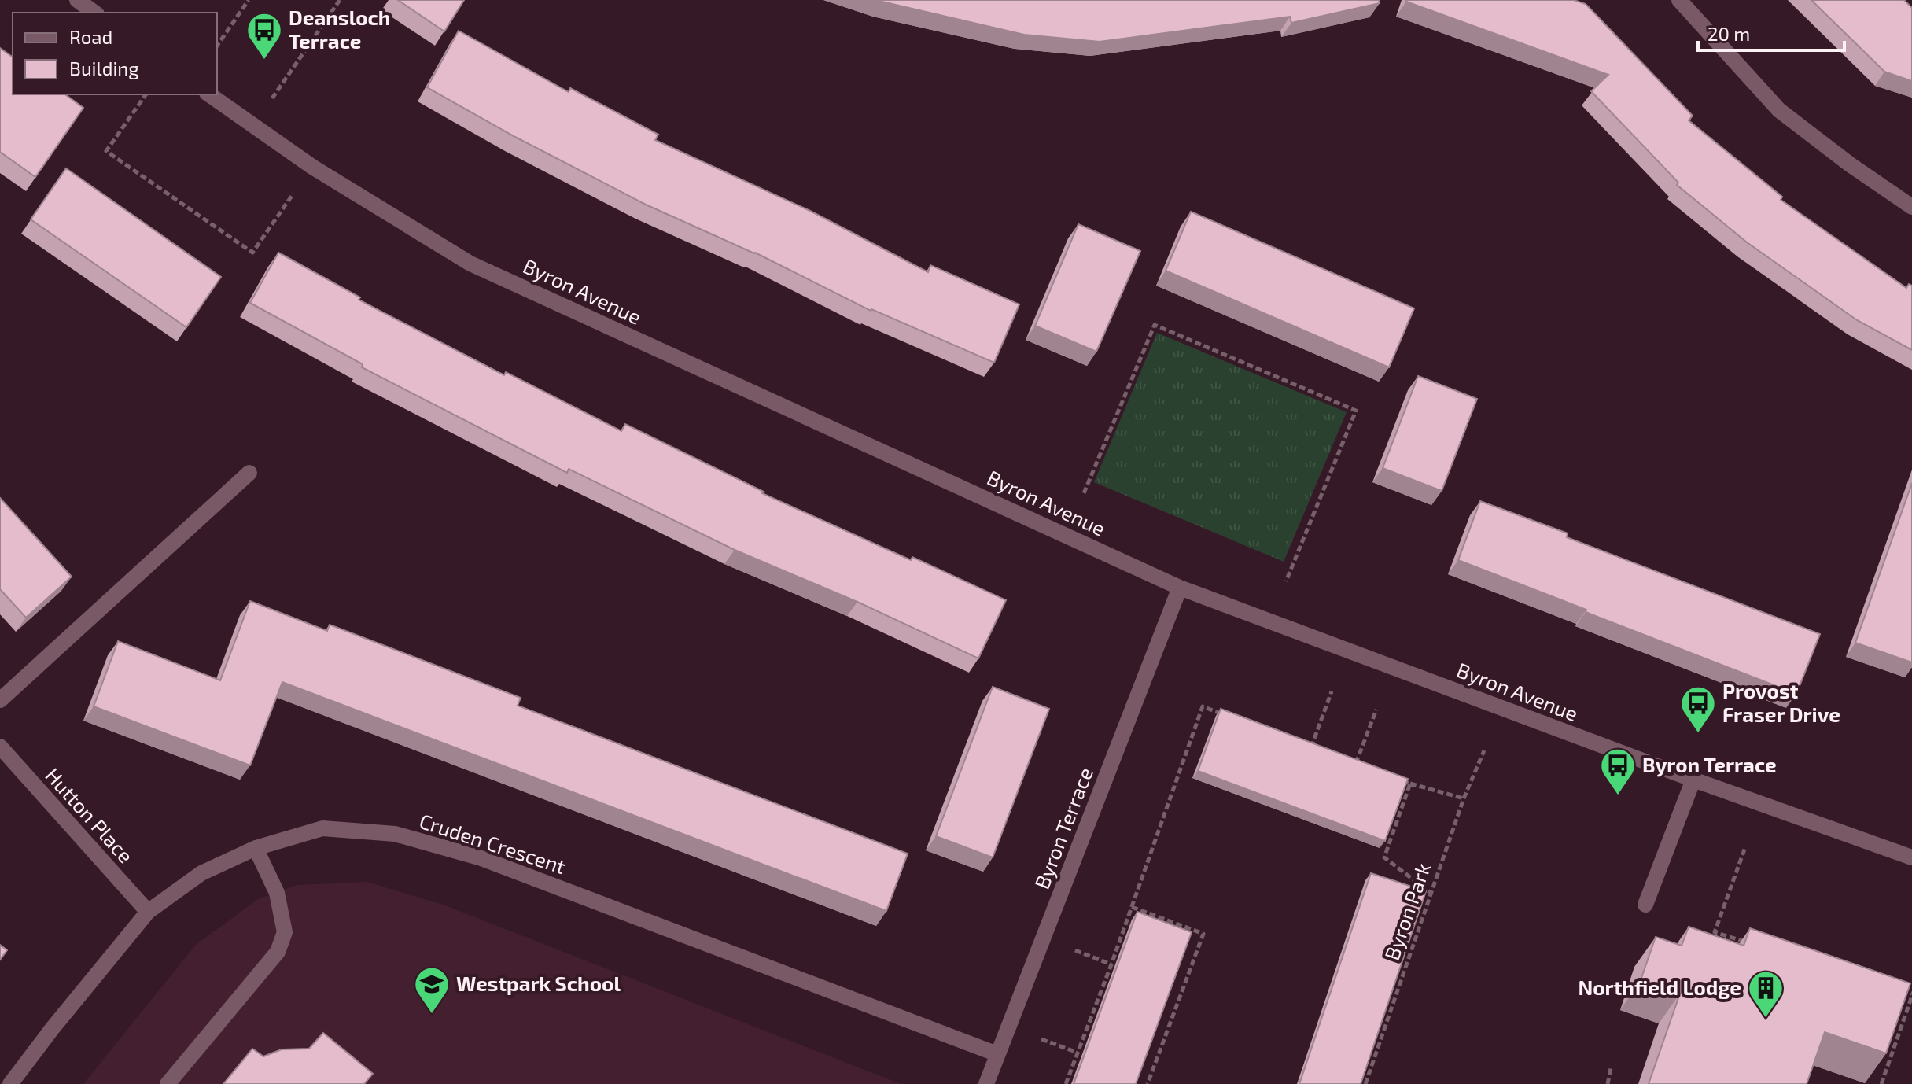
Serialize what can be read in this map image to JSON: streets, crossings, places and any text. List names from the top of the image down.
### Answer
{
  "streets": {
    "street": [
      "Byron Avenue",
      "Hutton Place",
      "Byron Terrace",
      "Cruden Crescent"
    ],
    "path": ["Byron Park"]
  },
  "crossings": [
    ["Byron Avenue", "Byron Terrace"],
    ["Hutton Place", "Cruden Crescent"],
    ["Byron Terrace", "Cruden Crescent"]
  ],
  "places": {
    "bus stop": ["Deansloch Terrace", "Provost Fraser Drive", "Byron Terrace"],
    "school or university": ["Westpark School"],
    "building": ["Northfield Lodge"]
  },
  "legend": ["Road", "Building"],
  "scale_bar": "20 m"
}
